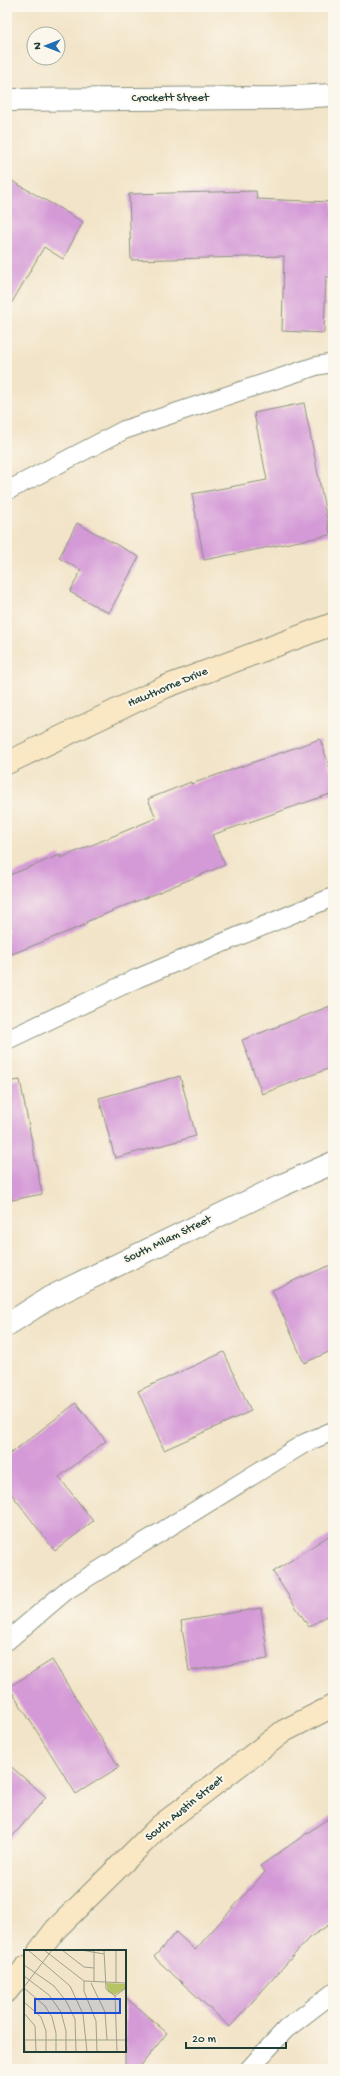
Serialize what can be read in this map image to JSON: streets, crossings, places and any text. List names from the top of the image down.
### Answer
{
  "streets": {
    "street": [
      "Crockett Street",
      "Hawthorne Drive",
      "South Milam Street",
      "South Austin Street"
    ]
  },
  "scale_bar": "20 m",
  "north": "left"
}
